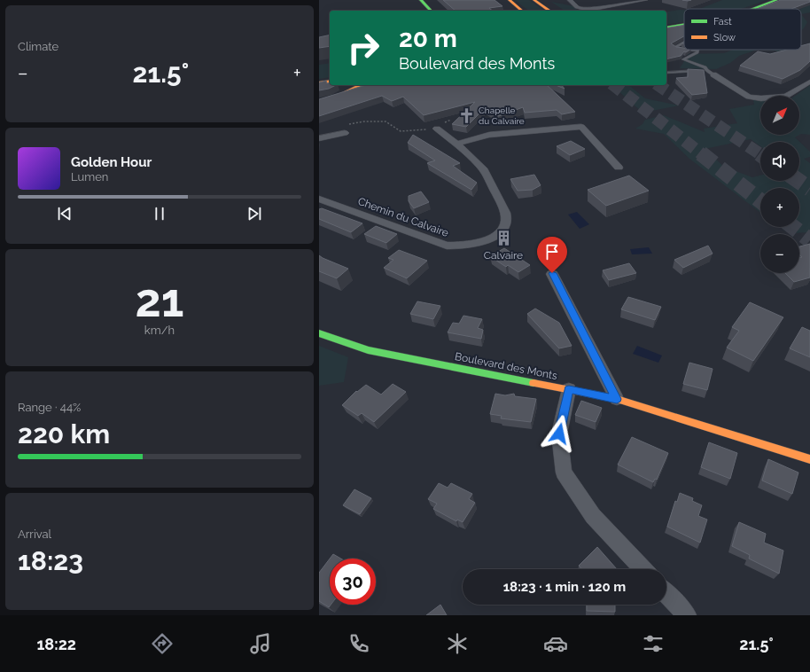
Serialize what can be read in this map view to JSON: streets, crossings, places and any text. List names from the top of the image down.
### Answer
{
  "streets": {
    "main road": ["Boulevard des Monts"],
    "street": ["Chemin du Calvaire"]
  },
  "places": {
    "church": ["Chapelle du Calvaire"],
    "building": ["Calvaire"]
  },
  "legend": ["Fast", "Slow"],
  "north": "top right",
  "page": {
    "tile": [
      "Climate",
      ["21", "km/h"],
      ["Range · 44%", "220 km"],
      ["Arrival", "18:23"]
    ],
    "turn": ["20 m", "Boulevard des Monts"],
    "heat": ["−", "21.5°", "+"],
    "map_buttons": ["+", "−"],
    "song": ["Golden Hour", "Lumen"],
    "limit": "30",
    "trip": "18:23 · 1 min · 120 m",
    "tabs": ["18:22", "21.5°"]
  }
}
